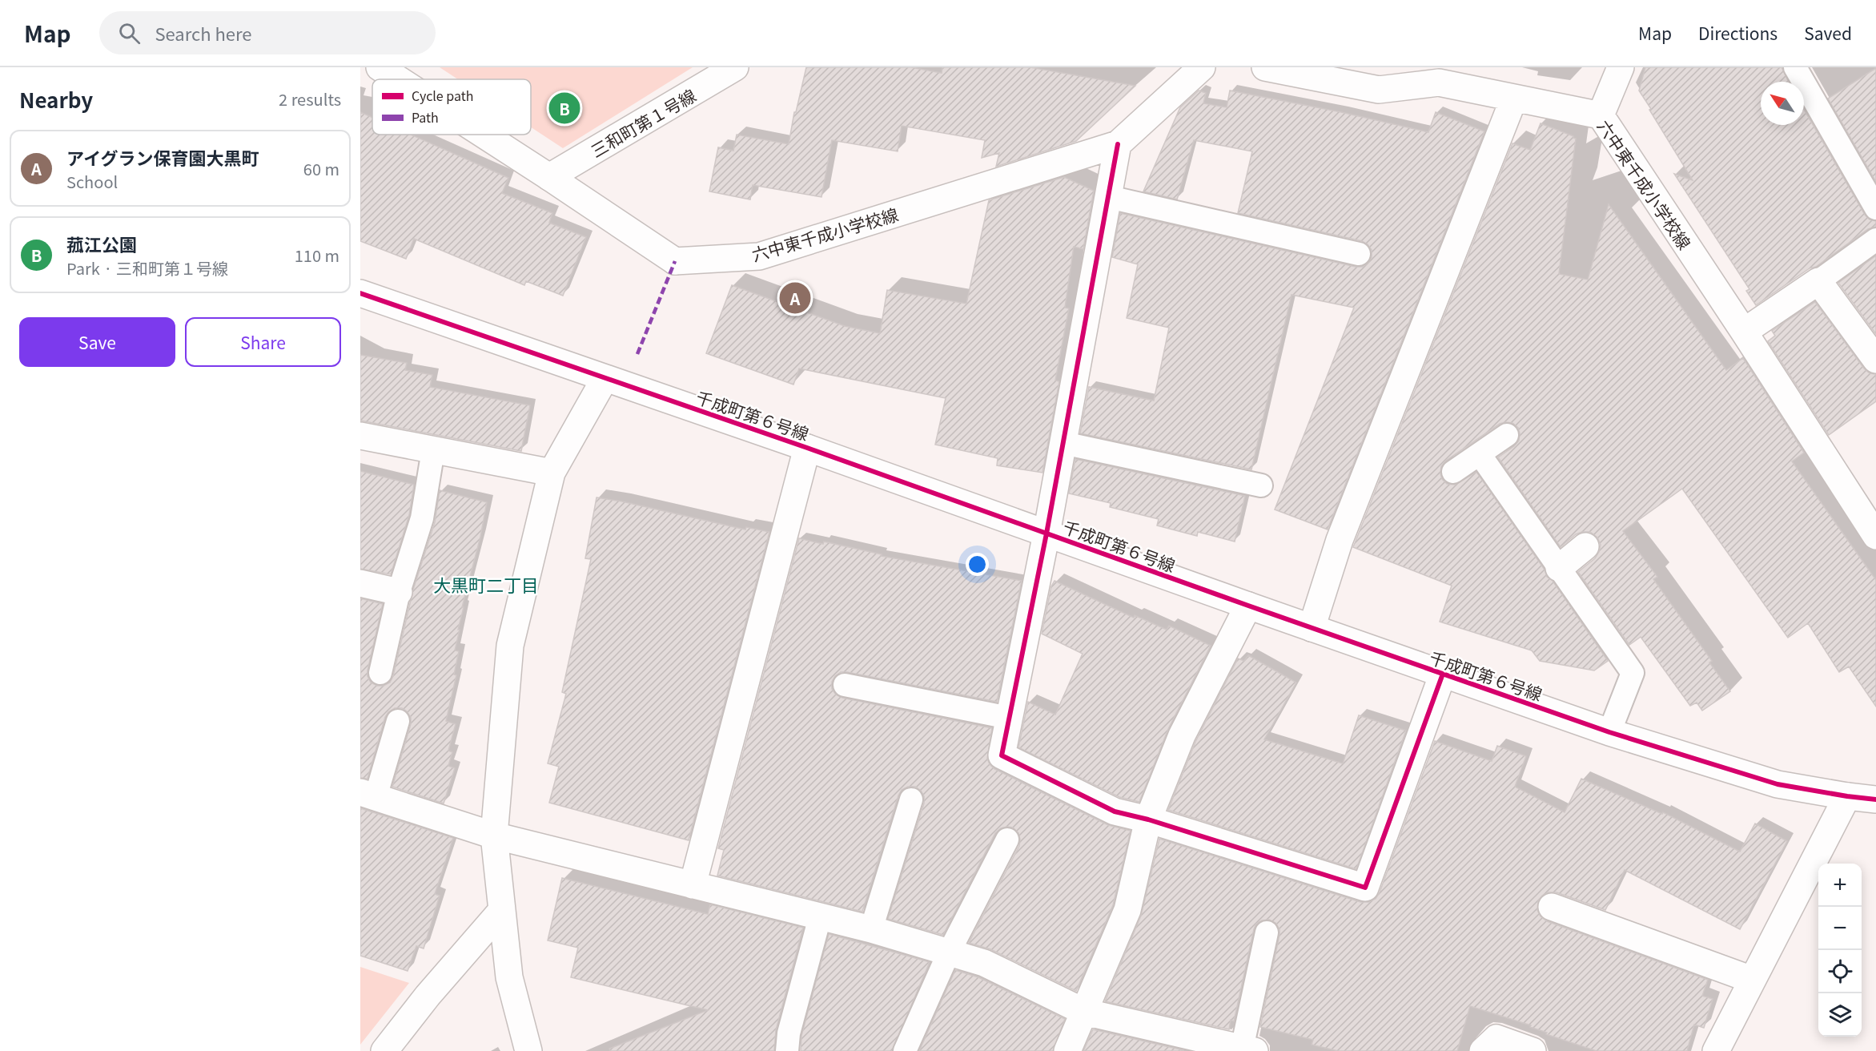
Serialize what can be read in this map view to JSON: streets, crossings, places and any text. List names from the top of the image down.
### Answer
{
  "streets": {
    "street": ["三和町第１号線", "六中東千成小学校線", "千成町第６号線"]
  },
  "crossings": [
    ["三和町第１号線", "六中東千成小学校線"]
  ],
  "districts": ["大黒町二丁目"],
  "legend": ["Cycle path", "Path"],
  "north": "top left",
  "page": {
    "header": "Map",
    "search": "Search here",
    "nav": ["Map", "Directions", "Saved"],
    "heading": ["Nearby", "2 results"],
    "pins": ["B", "A"],
    "list": [
      {
        "mark": "A",
        "name": "アイグラン保育園大黒町",
        "note": "School",
        "value": "60 m"
      },
      {
        "mark": "B",
        "name": "菰江公園",
        "note": "Park · 三和町第１号線",
        "value": "110 m"
      }
    ],
    "buttons": ["Save", "Share"],
    "map_buttons": ["+", "−"]
  }
}
